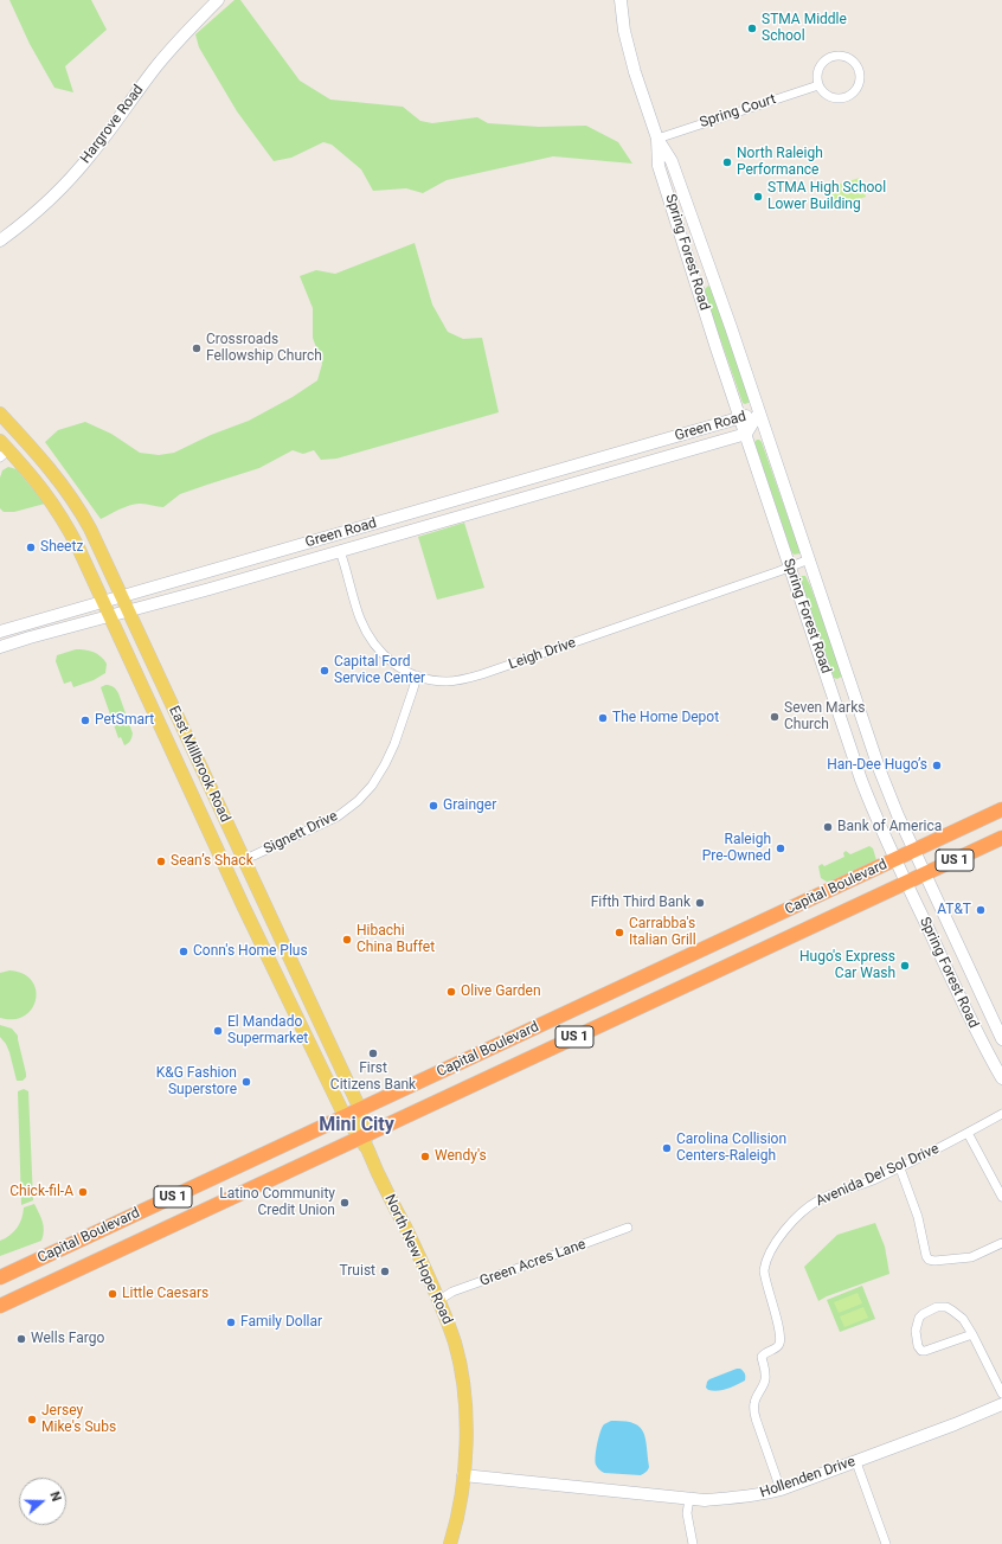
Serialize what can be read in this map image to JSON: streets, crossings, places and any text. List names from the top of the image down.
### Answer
{
  "streets": {
    "highway": ["US 1", "Capital Boulevard"],
    "main road": ["East Millbrook Road", "North New Hope Road"],
    "street": [
      "Spring Court",
      "Hargrove Road",
      "Spring Forest Road",
      "Green Road",
      "Leigh Drive",
      "Signett Drive",
      "Avenida Del Sol Drive",
      "Green Acres Lane",
      "Hollenden Drive"
    ]
  },
  "crossings": [
    ["Spring Court", "Spring Forest Road"],
    ["Spring Forest Road", "Green Road"],
    ["Spring Forest Road", "Leigh Drive"],
    ["Spring Forest Road", "Capital Boulevard"],
    ["Green Road", "Leigh Drive"],
    ["Green Road", "East Millbrook Road"],
    ["Leigh Drive", "Signett Drive"],
    ["East Millbrook Road", "Signett Drive"],
    ["East Millbrook Road", "Capital Boulevard"],
    ["East Millbrook Road", "North New Hope Road"],
    ["Capital Boulevard", "North New Hope Road"],
    ["Avenida Del Sol Drive", "Hollenden Drive"],
    ["North New Hope Road", "Green Acres Lane"],
    ["North New Hope Road", "Hollenden Drive"]
  ],
  "districts": ["Mini City"],
  "places": [
    "STMA Middle School",
    "North Raleigh Performance",
    "STMA High School Lower Building",
    "Crossroads Fellowship Church",
    "Sheetz",
    "Capital Ford Service Center",
    "Seven Marks Church",
    "The Home Depot",
    "PetSmart",
    "Han-Dee Hugo’s",
    "Grainger",
    "Bank of America",
    "Raleigh Pre-Owned",
    "Sean’s Shack",
    "Fifth Third Bank",
    "AT&T",
    "Carrabba's Italian Grill",
    "Hibachi China Buffet",
    "Conn's Home Plus",
    "Hugo's Express Car Wash",
    "Olive Garden",
    "El Mandado Supermarket",
    "First Citizens Bank",
    "K&G Fashion Superstore",
    "Carolina Collision Centers-Raleigh",
    "Wendy's",
    "Chick-fil-A",
    "Latino Community Credit Union",
    "Truist",
    "Little Caesars",
    "Family Dollar",
    "Wells Fargo",
    "Jersey Mike's Subs"
  ],
  "north": "right"
}
